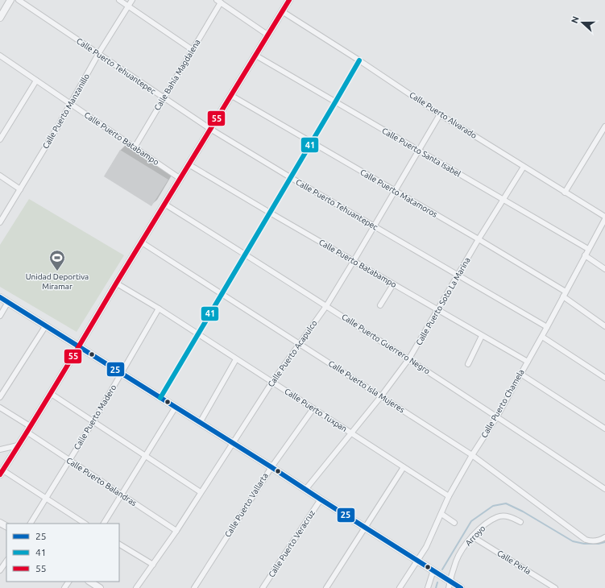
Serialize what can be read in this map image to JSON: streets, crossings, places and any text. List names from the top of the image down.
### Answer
{
  "streets": {
    "street": [
      "Calle Puerto Tehuantepec",
      "Calle Bahía Magdalena",
      "Calle Puerto Manzanillo",
      "Calle Puerto Alvarado",
      "Calle Puerto Batabampo",
      "Calle Puerto Santa Isabel",
      "Calle Puerto Matamoros",
      "Calle Puerto Soto La Marina",
      "Calle Puerto Guerrero Negro",
      "Calle Puerto Acapulco",
      "Calle Puerto Isla Mujeres",
      "Calle Puerto Chamela",
      "Calle Puerto Tuxpan",
      "Calle Puerto Madero",
      "Calle Puerto Balandras",
      "Calle Puerto Vallarta",
      "Arroyo",
      "Calle Puerto Veracruz",
      "Calle Perla"
    ]
  },
  "crossings": [
    ["Calle Puerto Tehuantepec", "Calle Bahía Magdalena"],
    ["Calle Puerto Tehuantepec", "Calle Puerto Manzanillo"],
    ["Calle Puerto Tehuantepec", "Calle Puerto Soto La Marina"],
    ["Calle Puerto Tehuantepec", "Calle Puerto Acapulco"],
    ["Calle Puerto Tehuantepec", "Calle Puerto Chamela"],
    ["Calle Bahía Magdalena", "Calle Puerto Batabampo"],
    ["Calle Puerto Manzanillo", "Calle Puerto Batabampo"],
    ["Calle Puerto Alvarado", "Calle Puerto Soto La Marina"],
    ["Calle Puerto Alvarado", "Calle Puerto Acapulco"],
    ["Calle Puerto Alvarado", "Calle Puerto Chamela"],
    ["Calle Puerto Batabampo", "Calle Puerto Soto La Marina"],
    ["Calle Puerto Batabampo", "Calle Puerto Acapulco"],
    ["Calle Puerto Batabampo", "Calle Puerto Chamela"],
    ["Calle Puerto Santa Isabel", "Calle Puerto Soto La Marina"],
    ["Calle Puerto Santa Isabel", "Calle Puerto Acapulco"],
    ["Calle Puerto Santa Isabel", "Calle Puerto Chamela"],
    ["Calle Puerto Matamoros", "Calle Puerto Soto La Marina"],
    ["Calle Puerto Matamoros", "Calle Puerto Acapulco"],
    ["Calle Puerto Matamoros", "Calle Puerto Chamela"],
    ["Calle Puerto Soto La Marina", "Calle Puerto Guerrero Negro"],
    ["Calle Puerto Soto La Marina", "Calle Puerto Isla Mujeres"],
    ["Calle Puerto Soto La Marina", "Calle Puerto Tuxpan"],
    ["Calle Puerto Guerrero Negro", "Calle Puerto Acapulco"],
    ["Calle Puerto Guerrero Negro", "Calle Puerto Chamela"],
    ["Calle Puerto Acapulco", "Calle Puerto Isla Mujeres"],
    ["Calle Puerto Acapulco", "Calle Puerto Tuxpan"],
    ["Calle Puerto Acapulco", "Calle Puerto Balandras"],
    ["Calle Puerto Isla Mujeres", "Calle Puerto Chamela"],
    ["Calle Puerto Chamela", "Calle Puerto Tuxpan"],
    ["Calle Puerto Tuxpan", "Calle Puerto Madero"],
    ["Calle Puerto Tuxpan", "Calle Puerto Vallarta"],
    ["Calle Puerto Madero", "Calle Puerto Balandras"],
    ["Arroyo", "Calle Perla"]
  ],
  "places": {
    "sports": ["Unidad Deportiva Miramar"]
  },
  "lines": ["transit line 55", "transit line 41", "transit line 25"],
  "legend": ["25", "41", "55"],
  "north": "left"
}
